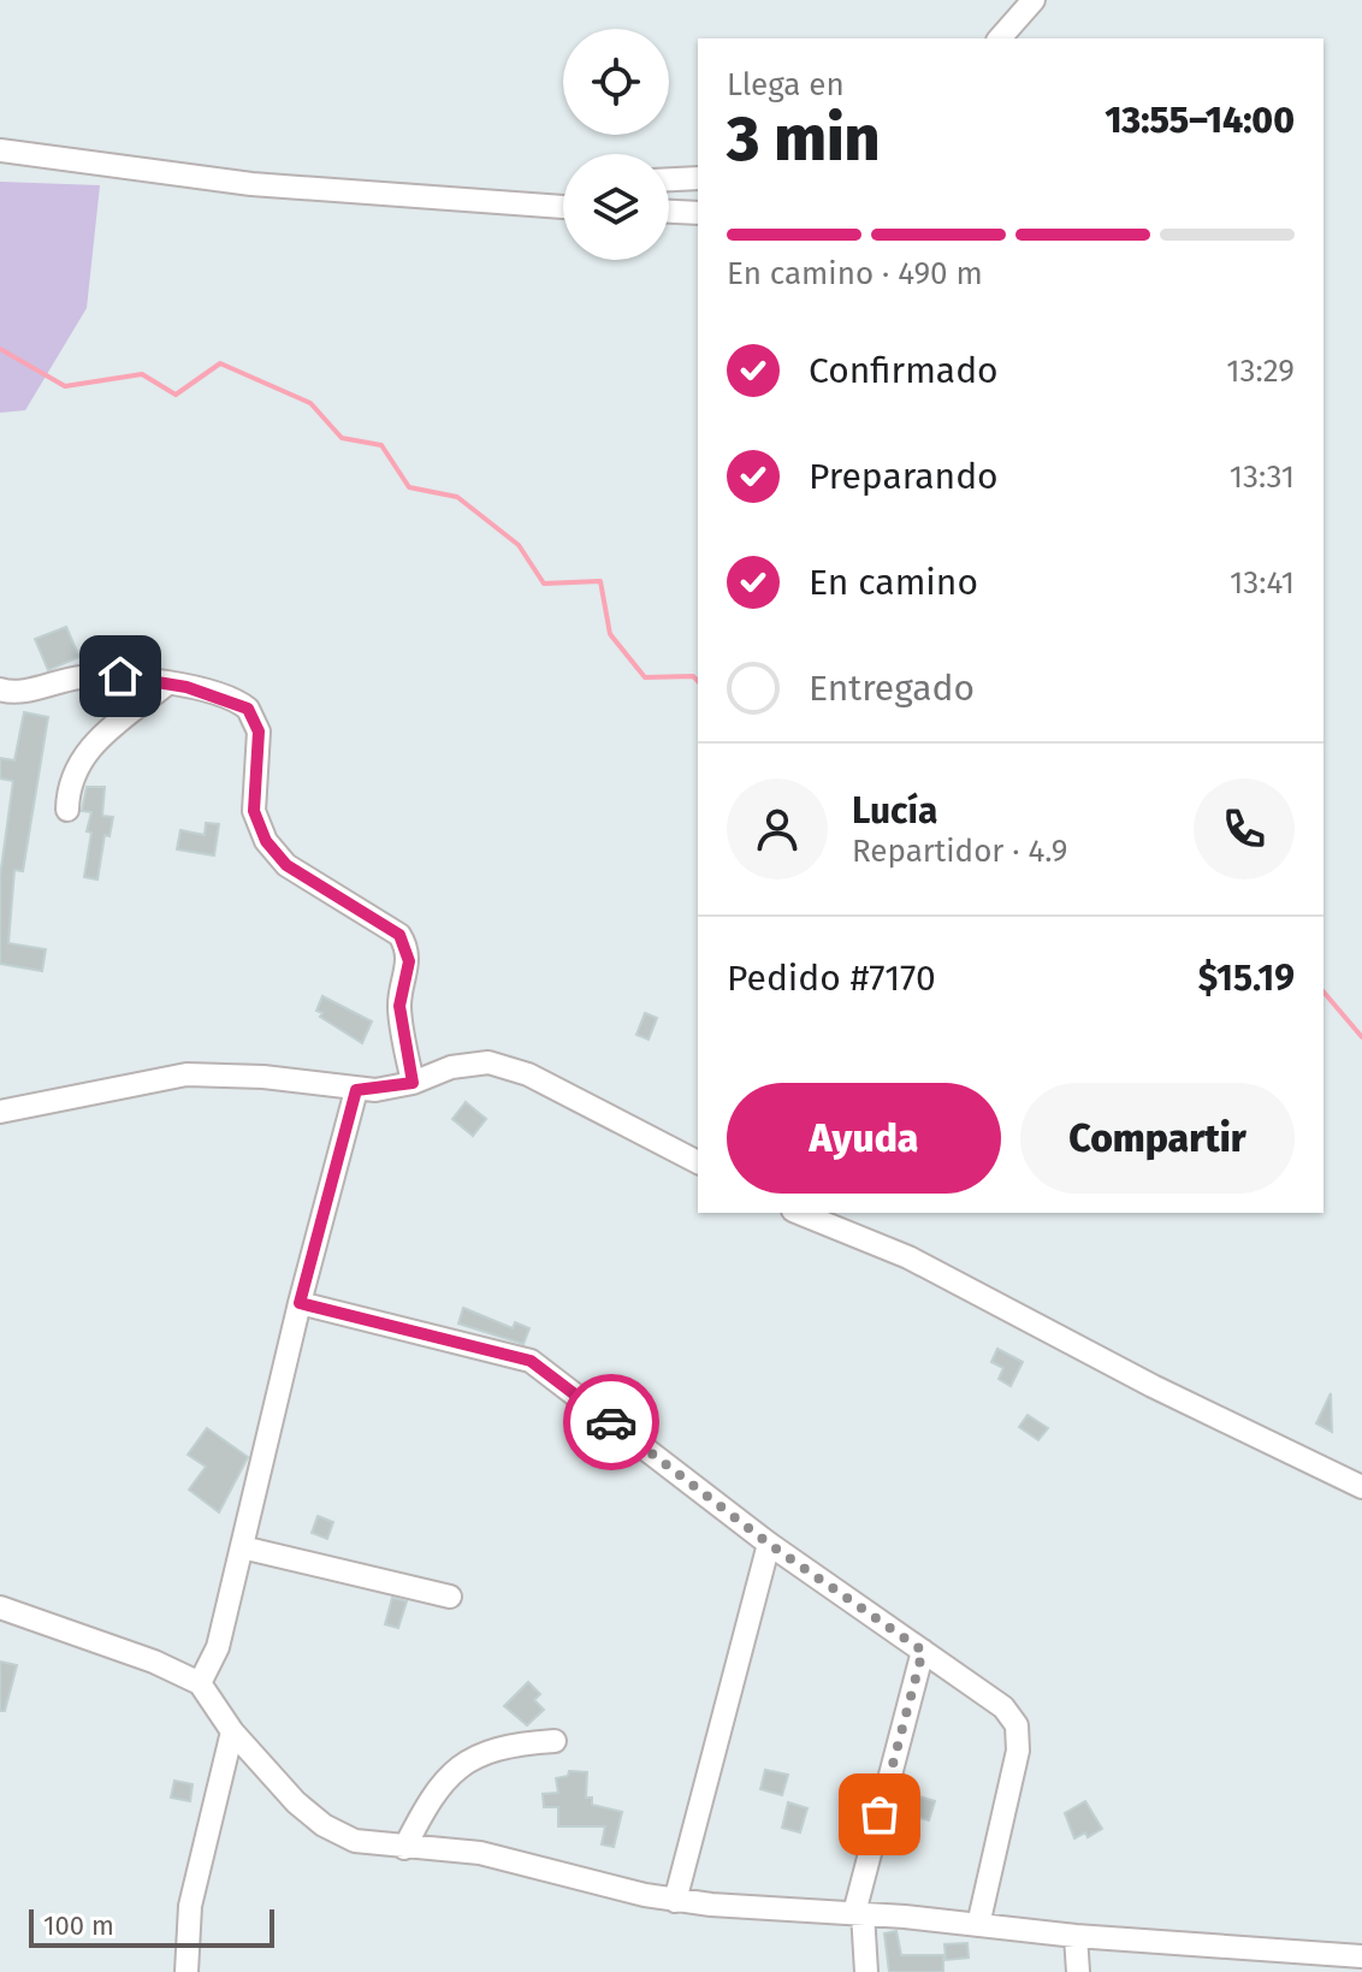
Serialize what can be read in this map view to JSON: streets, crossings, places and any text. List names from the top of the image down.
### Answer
{
  "scale_bar": "100 m",
  "page": {
    "heading": ["3 min", "Llega en", "13:55–14:00"],
    "panel": [
      "Lucía",
      "Repartidor · 4.9",
      "Pedido #7170",
      "$15.19"
    ],
    "bar": "En camino · 490 m",
    "list": [
      ["Confirmado", "13:29"],
      ["Preparando", "13:31"],
      ["En camino", "13:41"],
      "Entregado"
    ],
    "buttons": ["Ayuda", "Compartir"],
    "scale": "100 m"
  }
}
